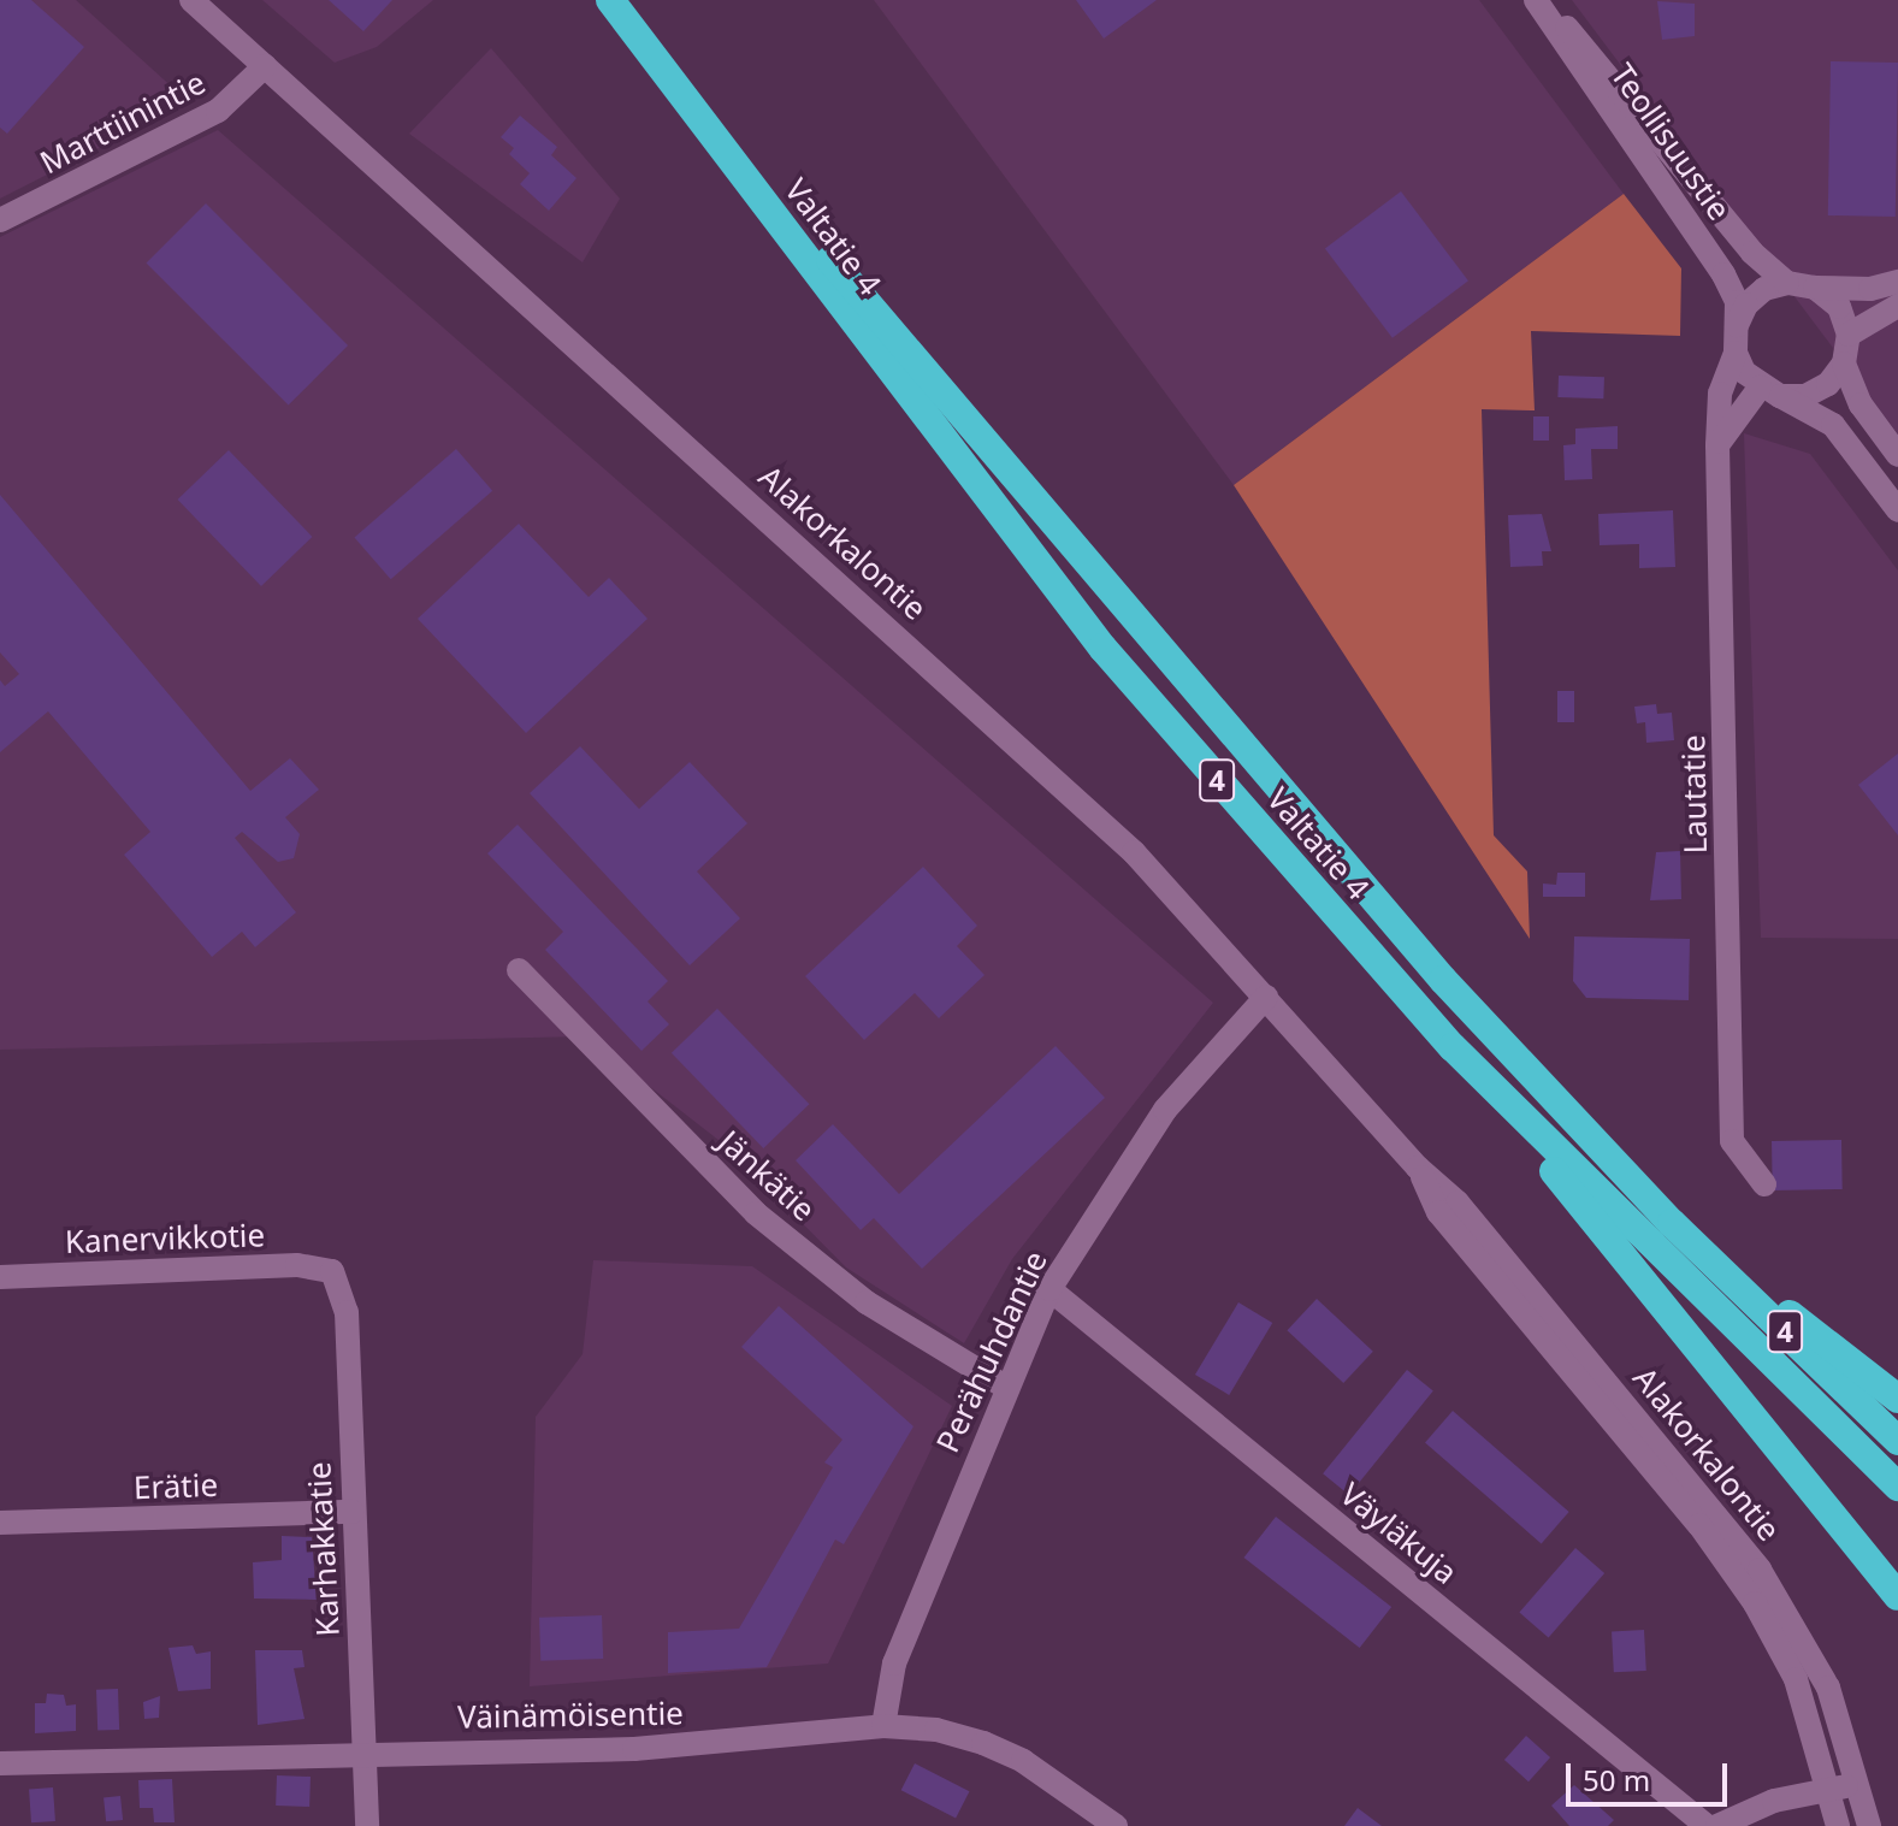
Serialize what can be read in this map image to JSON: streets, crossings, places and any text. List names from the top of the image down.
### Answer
{
  "streets": {
    "highway": ["Valtatie 4", "4"],
    "street": [
      "Marttiinintie",
      "Teollisuustie",
      "Alakorkalontie",
      "Lautatie",
      "Jänkätie",
      "Kanervikkotie",
      "Perähuhdantie",
      "Erätie",
      "Väyläkuja",
      "Karhakkatie",
      "Väinämöisentie"
    ]
  },
  "crossings": [
    ["Marttiinintie", "Alakorkalontie"],
    ["Teollisuustie", "Lautatie"],
    ["Alakorkalontie", "Perähuhdantie"],
    ["Jänkätie", "Perähuhdantie"],
    ["Kanervikkotie", "Karhakkatie"],
    ["Perähuhdantie", "Väyläkuja"],
    ["Perähuhdantie", "Väinämöisentie"],
    ["Erätie", "Karhakkatie"],
    ["Karhakkatie", "Väinämöisentie"]
  ],
  "scale_bar": "50 m"
}
